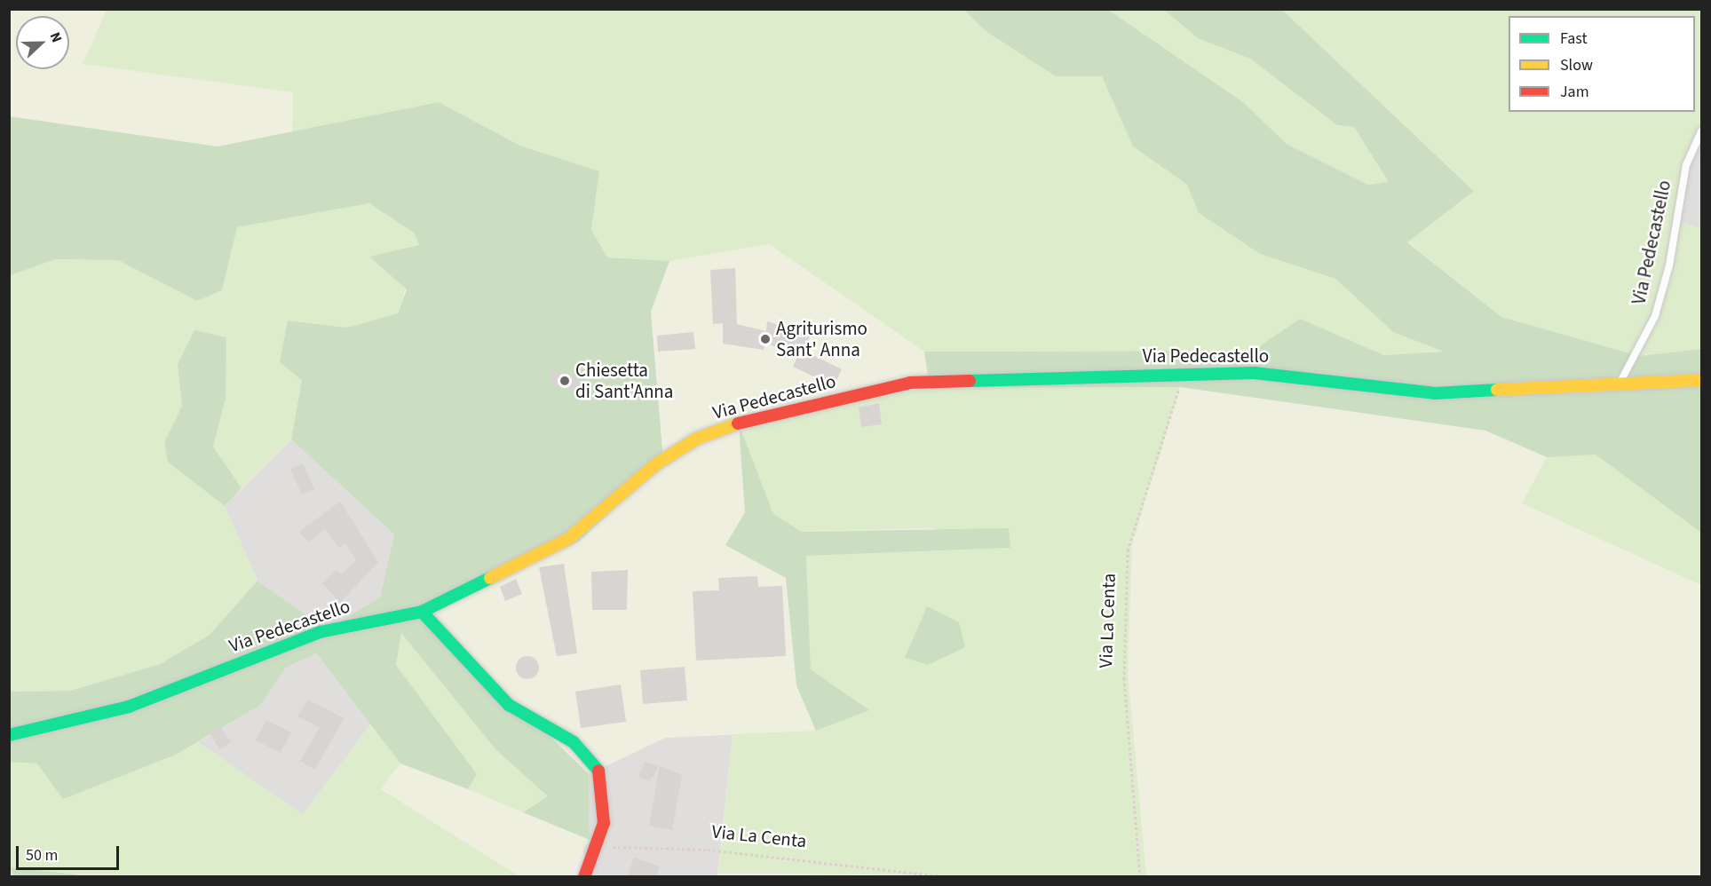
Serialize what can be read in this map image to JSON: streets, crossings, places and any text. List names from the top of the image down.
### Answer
{
  "streets": {
    "street": ["Via Pedecastello"],
    "path": ["Via La Centa"]
  },
  "crossings": [
    ["Via Pedecastello", "Via La Centa"]
  ],
  "places": ["Agriturismo Sant' Anna", "Chiesetta di Sant'Anna"],
  "legend": ["Fast", "Slow", "Jam"],
  "scale_bar": "50 m",
  "north": "right"
}
